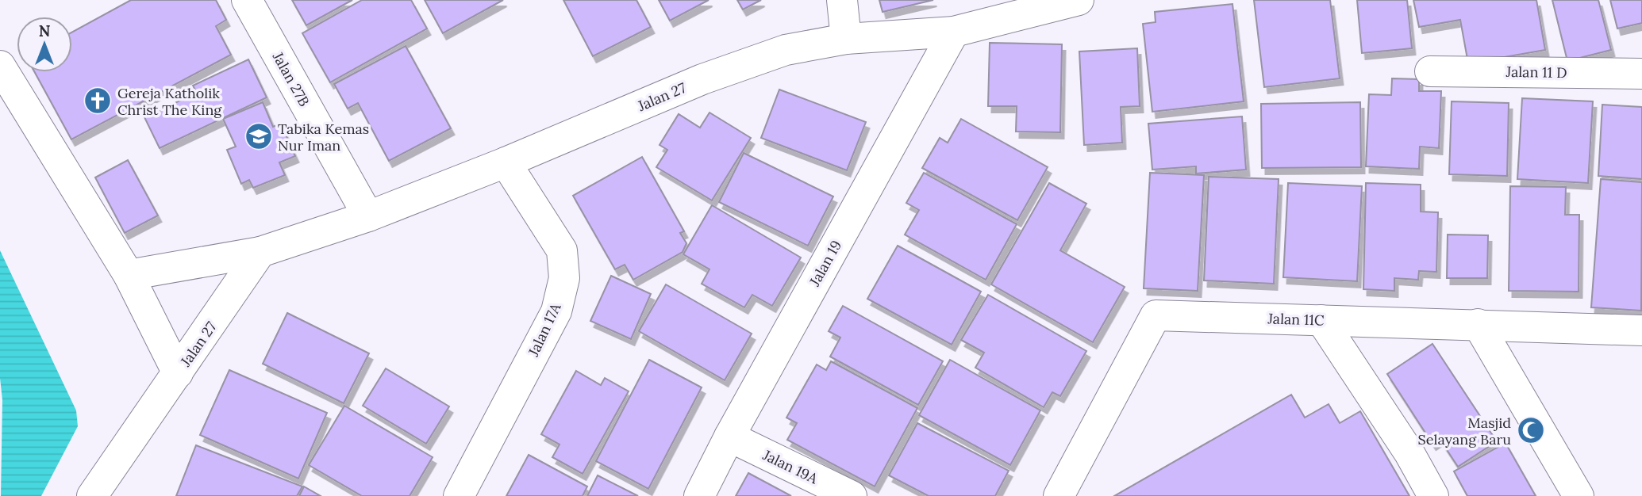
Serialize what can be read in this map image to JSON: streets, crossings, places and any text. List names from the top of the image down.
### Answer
{
  "streets": {
    "street": [
      "Jalan 11 D",
      "Jalan 27B",
      "Jalan 27",
      "Jalan 19",
      "Jalan 11C",
      "Jalan 17A",
      "Jalan 19A"
    ]
  },
  "crossings": [
    ["Jalan 27B", "Jalan 27"],
    ["Jalan 27", "Jalan 19"],
    ["Jalan 27", "Jalan 17A"],
    ["Jalan 19", "Jalan 19A"]
  ],
  "places": {
    "church": ["Gereja Katholik Christ The King"],
    "school or university": ["Tabika Kemas Nur Iman"],
    "mosque": ["Masjid Selayang Baru"]
  },
  "north": "top"
}
